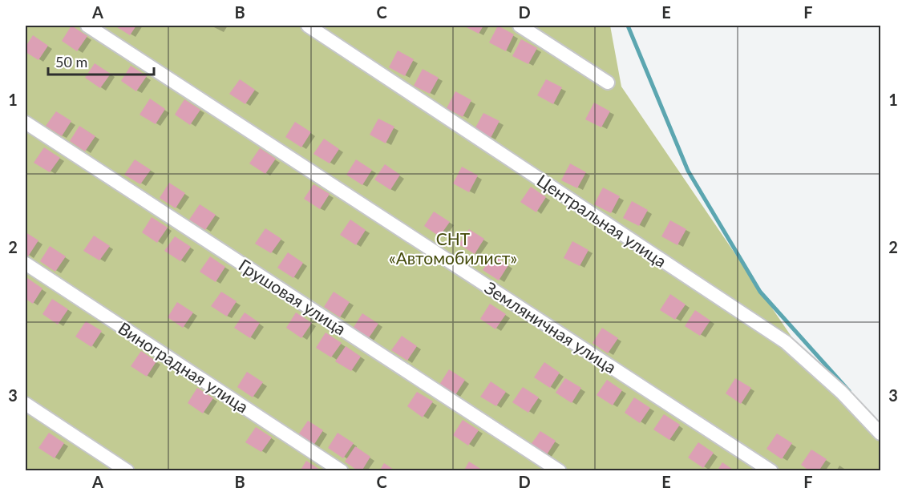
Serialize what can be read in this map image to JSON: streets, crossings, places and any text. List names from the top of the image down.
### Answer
{
  "streets": {
    "street": [
      "Центральная улица",
      "Грушовая улица",
      "Земляничная улица",
      "Виноградная улица"
    ]
  },
  "parks": ["СНТ «Автомобилист»"],
  "scale_bar": "50 m",
  "grid": {
    "columns": [
      "A",
      "B",
      "C",
      "D",
      "E",
      "F"
    ],
    "rows": ["1", "2", "3"]
  }
}
